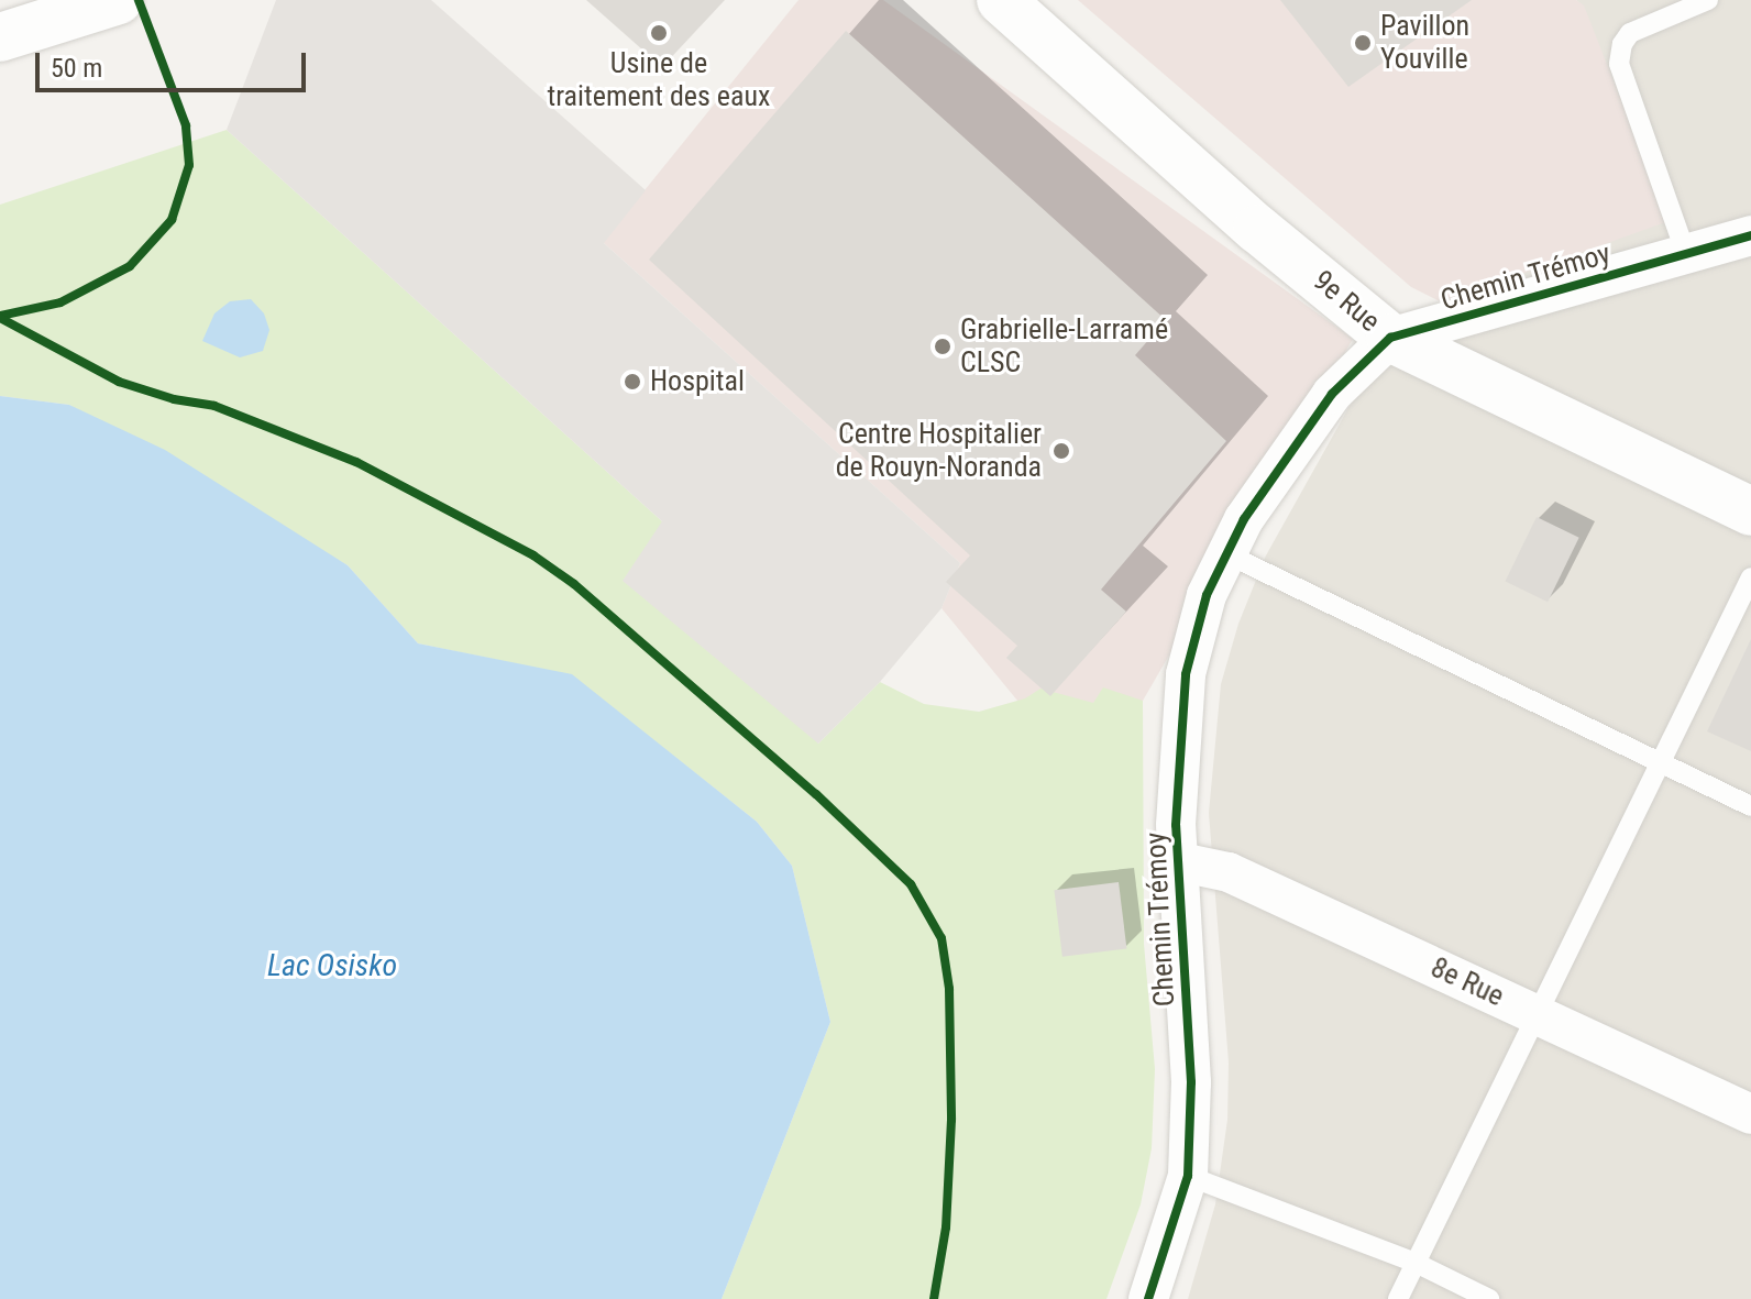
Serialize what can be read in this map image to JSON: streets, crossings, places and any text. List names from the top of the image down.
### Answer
{
  "streets": {
    "street": ["Chemin Trémoy", "9e Rue", "8e Rue"]
  },
  "crossings": [
    ["Chemin Trémoy", "9e Rue"],
    ["Chemin Trémoy", "8e Rue"]
  ],
  "water": ["Lac Osisko"],
  "places": [
    "Usine de traitement des eaux",
    "Pavillon Youville",
    "Grabrielle-Larramé CLSC",
    "Hospital",
    "Centre Hospitalier de Rouyn-Noranda"
  ],
  "scale_bar": "50 m"
}
